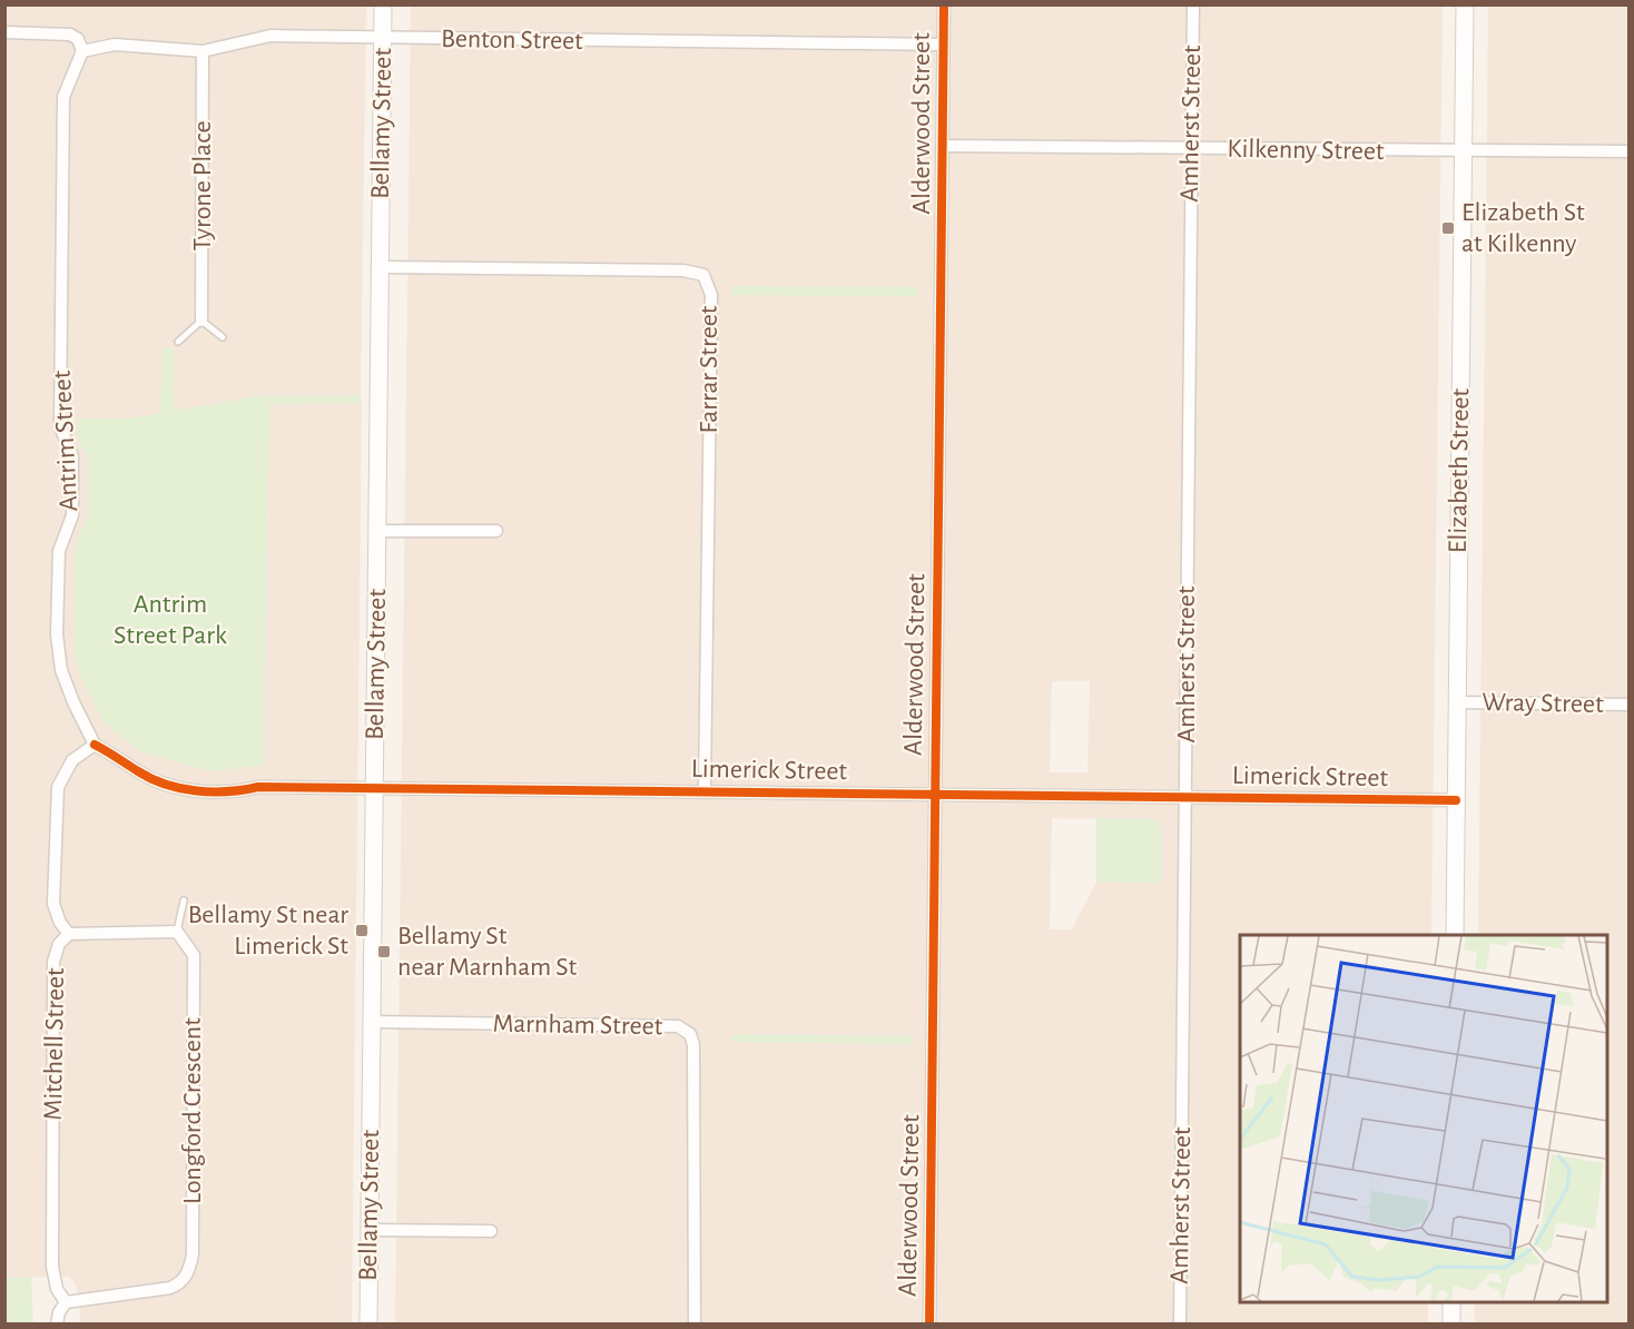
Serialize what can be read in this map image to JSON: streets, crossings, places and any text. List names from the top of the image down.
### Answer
{
  "streets": {
    "street": [
      "Benton Street",
      "Bellamy Street",
      "Alderwood Street",
      "Amherst Street",
      "Kilkenny Street",
      "Tyrone Place",
      "Farrar Street",
      "Antrim Street",
      "Elizabeth Street",
      "Wray Street",
      "Limerick Street",
      "Marnham Street",
      "Mitchell Street",
      "Longford Crescent"
    ]
  },
  "crossings": [
    ["Benton Street", "Bellamy Street"],
    ["Benton Street", "Alderwood Street"],
    ["Benton Street", "Tyrone Place"],
    ["Benton Street", "Antrim Street"],
    ["Bellamy Street", "Farrar Street"],
    ["Bellamy Street", "Limerick Street"],
    ["Bellamy Street", "Marnham Street"],
    ["Alderwood Street", "Kilkenny Street"],
    ["Alderwood Street", "Limerick Street"],
    ["Amherst Street", "Kilkenny Street"],
    ["Amherst Street", "Limerick Street"],
    ["Kilkenny Street", "Elizabeth Street"],
    ["Farrar Street", "Limerick Street"],
    ["Antrim Street", "Limerick Street"],
    ["Antrim Street", "Mitchell Street"],
    ["Elizabeth Street", "Wray Street"],
    ["Elizabeth Street", "Limerick Street"],
    ["Limerick Street", "Mitchell Street"],
    ["Mitchell Street", "Longford Crescent"]
  ],
  "parks": ["Antrim Street Park"],
  "places": {
    "transit": ["Elizabeth St at Kilkenny", "Bellamy St near Limerick St", "Bellamy St near Marnham St"]
  }
}
